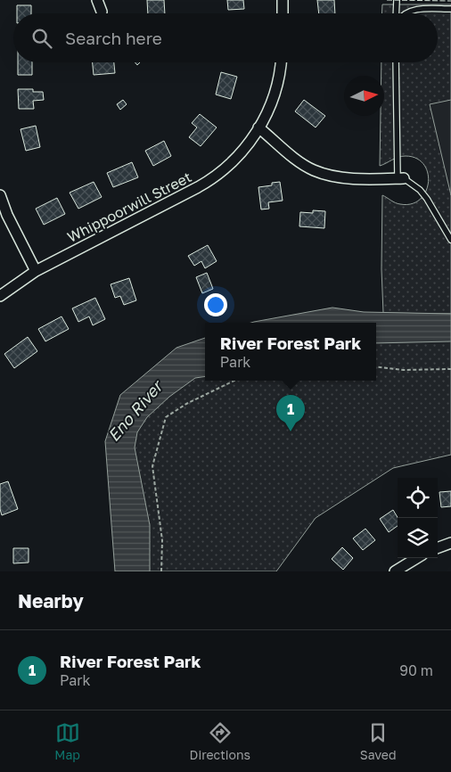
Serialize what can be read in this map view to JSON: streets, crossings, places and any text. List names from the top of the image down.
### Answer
{
  "streets": {
    "street": ["Whippoorwill Street"]
  },
  "water": ["Eno River"],
  "north": "right",
  "page": {
    "search": "Search here",
    "popup": ["River Forest Park", "Park"],
    "pins": "1",
    "heading": "Nearby",
    "list": [
      {
        "mark": "1",
        "name": "River Forest Park",
        "note": "Park",
        "value": "90 m"
      }
    ],
    "nav": ["Map", "Directions", "Saved"]
  }
}
